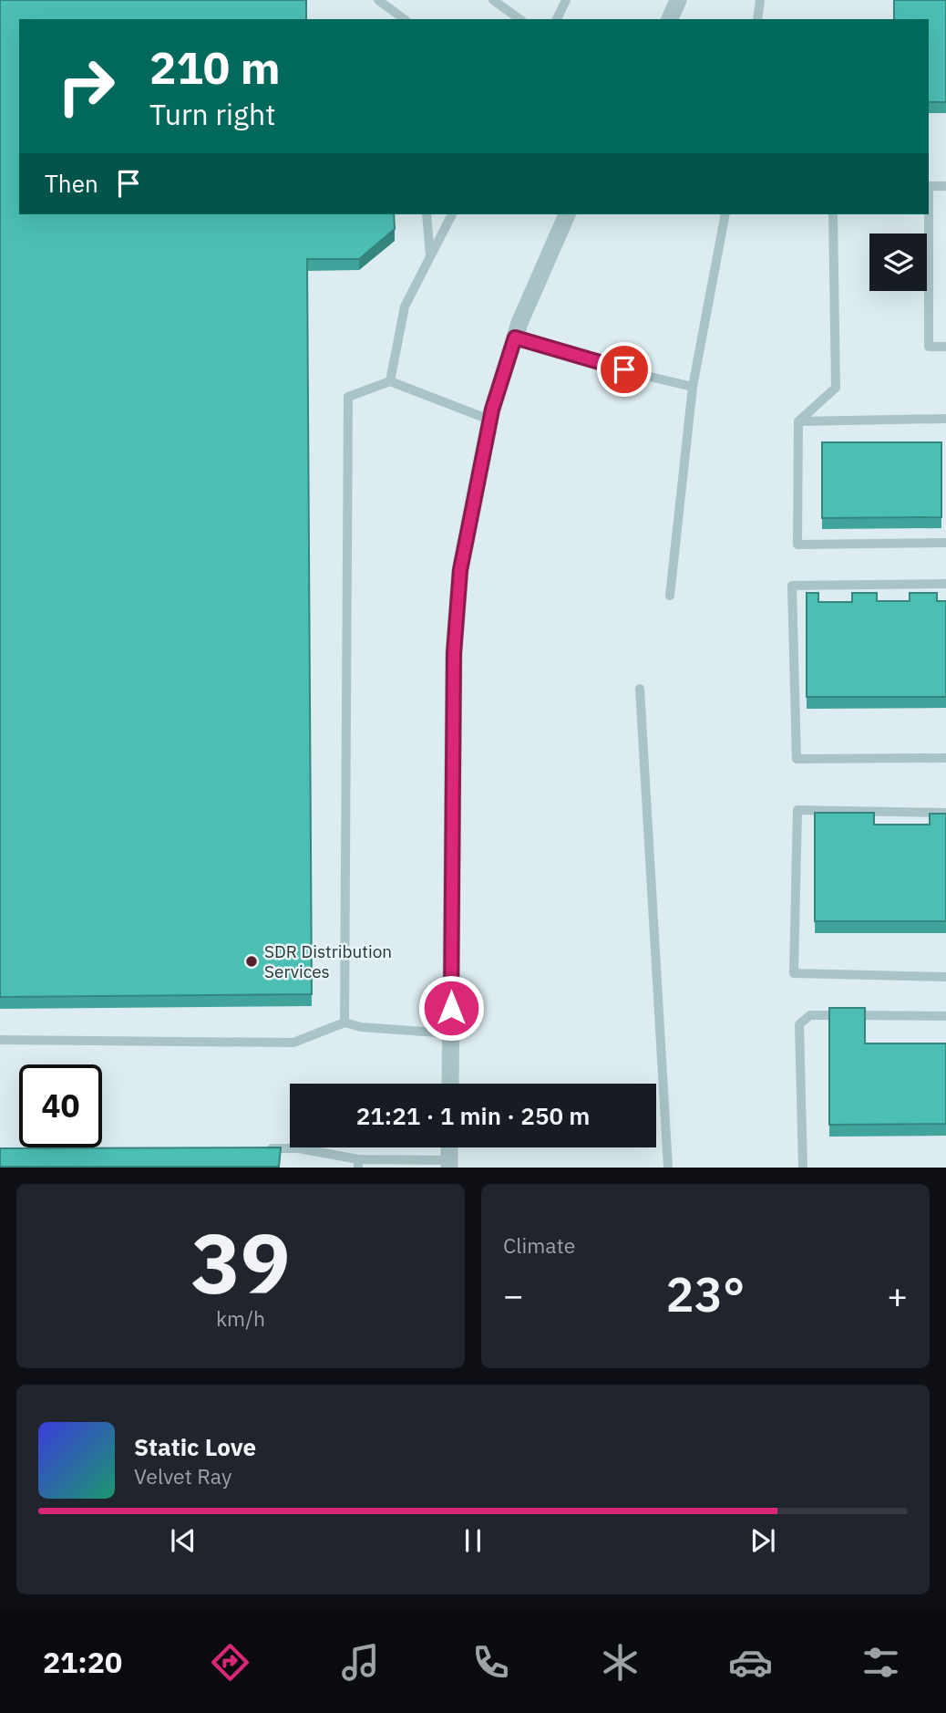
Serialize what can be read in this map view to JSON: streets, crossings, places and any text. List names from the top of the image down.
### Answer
{
  "places": ["SDR Distribution Services"],
  "page": {
    "turn": ["210 m", "Turn right"],
    "then": "Then",
    "limit": "40",
    "trip": "21:21 · 1 min · 250 m",
    "tile": [
      ["39", "km/h"],
      "Climate"
    ],
    "heat": ["−", "23°", "+"],
    "song": ["Static Love", "Velvet Ray"],
    "tabs": "21:20"
  }
}
